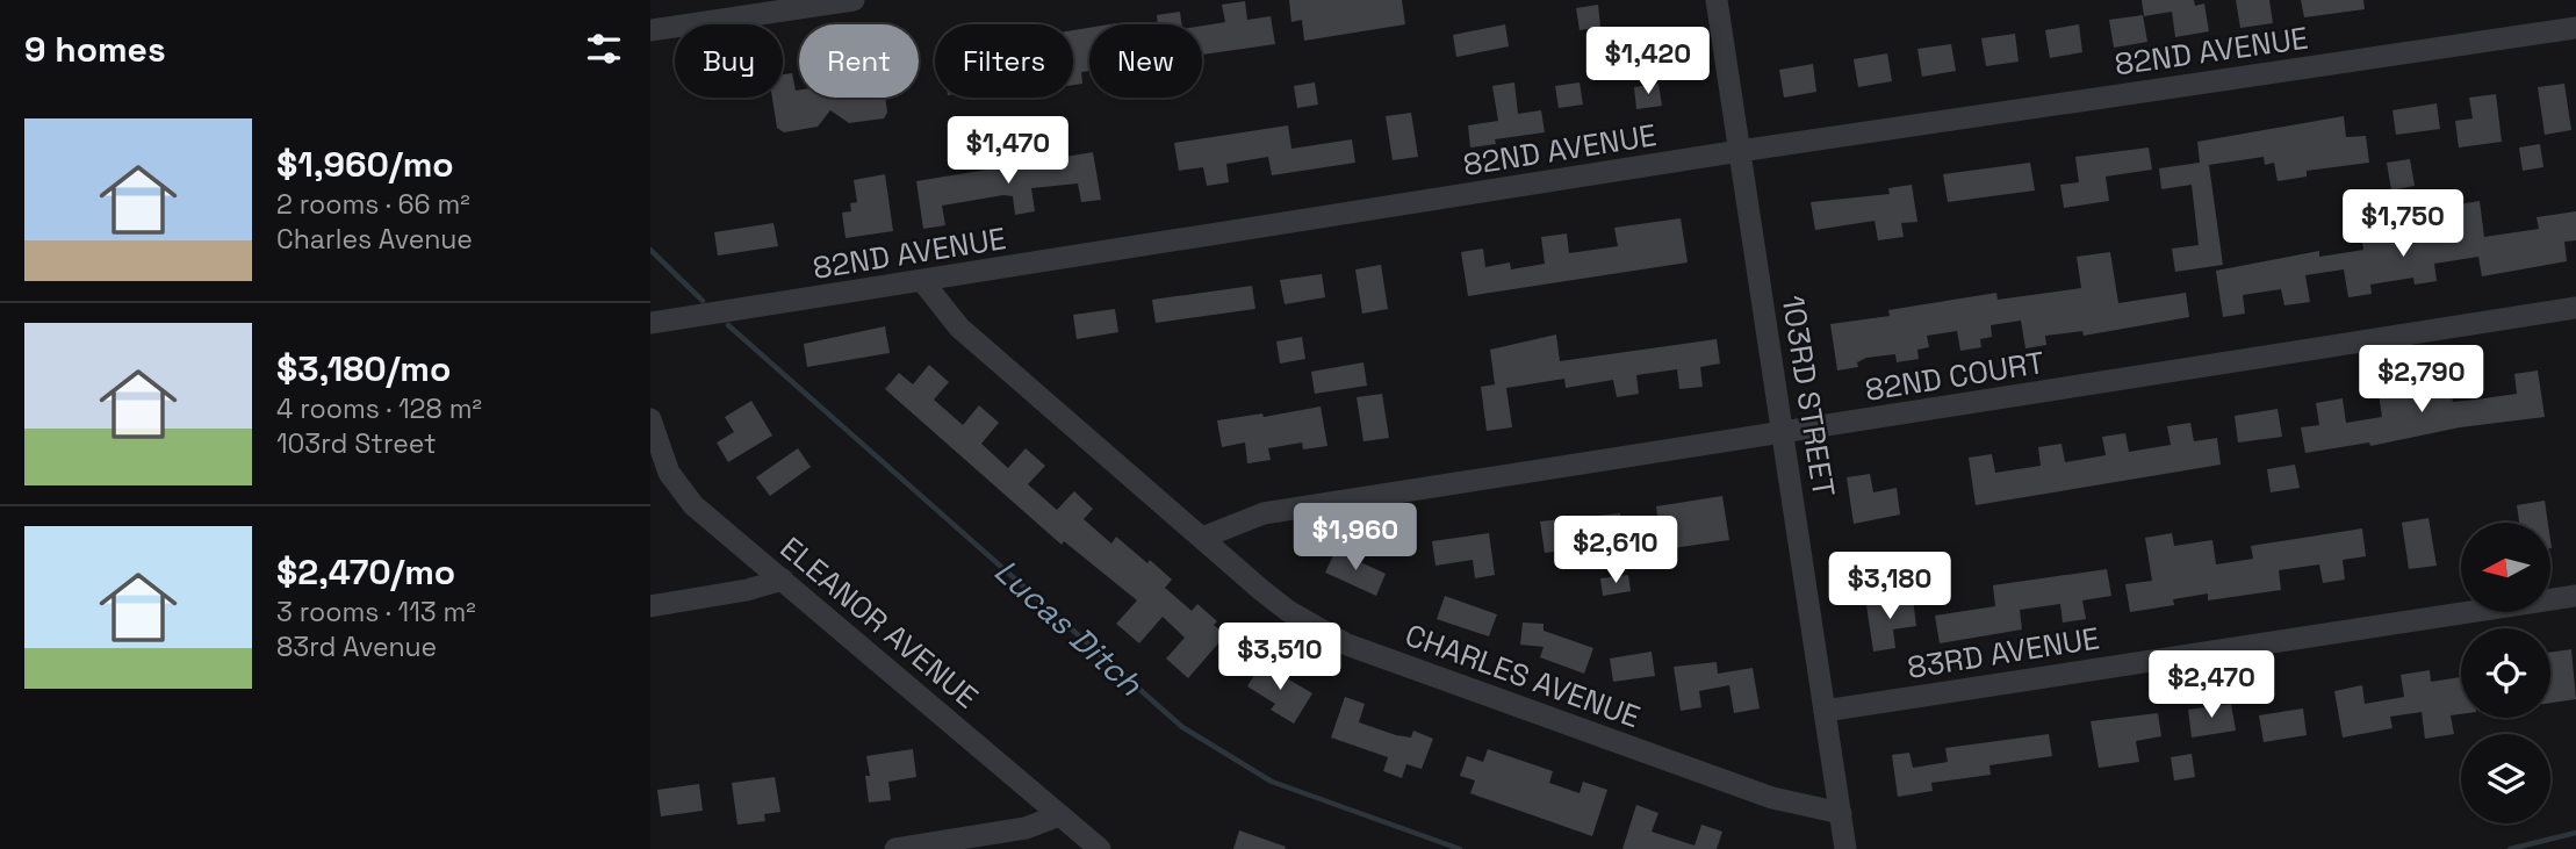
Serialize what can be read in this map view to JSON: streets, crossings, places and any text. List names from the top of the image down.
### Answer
{
  "streets": {
    "street": [
      "82ND AVENUE",
      "82ND COURT",
      "103RD STREET",
      "ELEANOR AVENUE",
      "83RD AVENUE",
      "CHARLES AVENUE"
    ]
  },
  "crossings": [
    ["82ND AVENUE", "103RD STREET"],
    ["82ND AVENUE", "CHARLES AVENUE"],
    ["82ND COURT", "103RD STREET"],
    ["82ND COURT", "CHARLES AVENUE"],
    ["103RD STREET", "83RD AVENUE"],
    ["103RD STREET", "CHARLES AVENUE"]
  ],
  "water": ["Lucas Ditch"],
  "north": "left",
  "page": {
    "heading": "9 homes",
    "chip": [
      "Buy",
      "Rent",
      "Filters",
      "New"
    ],
    "price": [
      "$1,420",
      "$1,470",
      "$1,750",
      "$2,790",
      "$1,960",
      "$2,610",
      "$3,180",
      "$3,510",
      "$2,470"
    ],
    "list": [
      {
        "name": "$1,960/mo",
        "note": "2 rooms · 66 m² · Charles Avenue"
      },
      {
        "name": "$3,180/mo",
        "note": "4 rooms · 128 m² · 103rd Street"
      },
      {
        "name": "$2,470/mo",
        "note": "3 rooms · 113 m² · 83rd Avenue"
      }
    ]
  }
}
